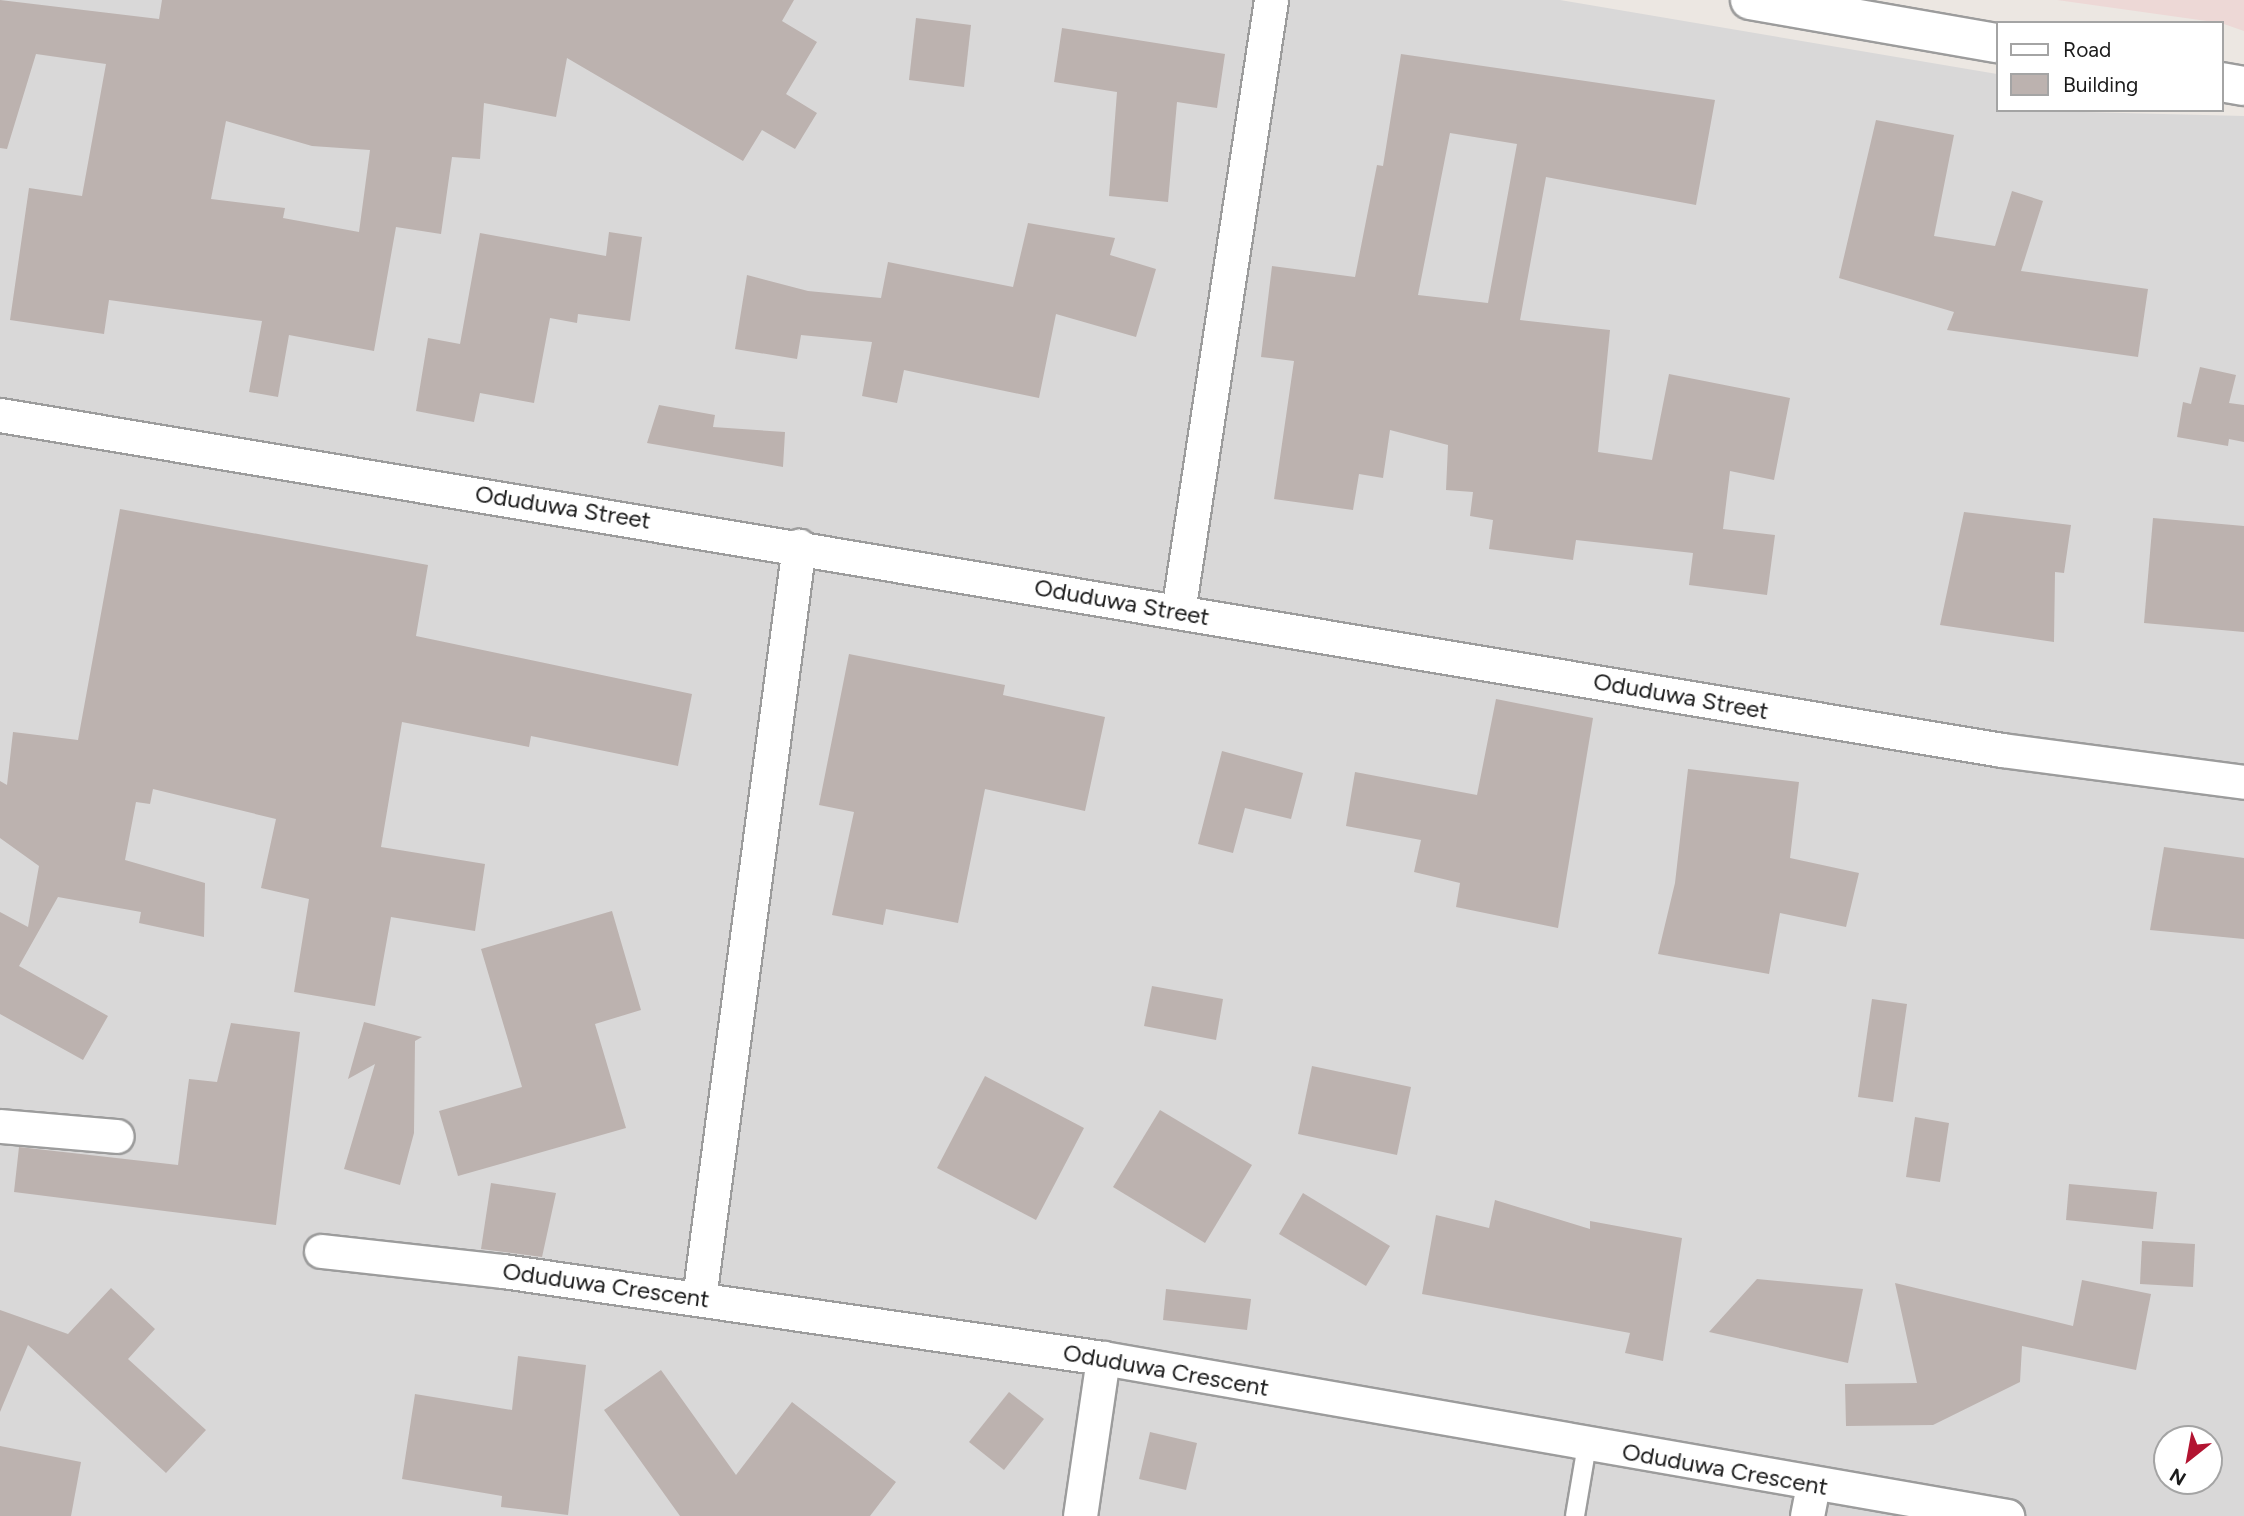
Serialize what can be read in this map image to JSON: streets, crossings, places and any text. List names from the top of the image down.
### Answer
{
  "streets": {
    "street": ["Oduduwa Street", "Oduduwa Crescent"]
  },
  "legend": ["Road", "Building"],
  "north": "bottom left"
}
